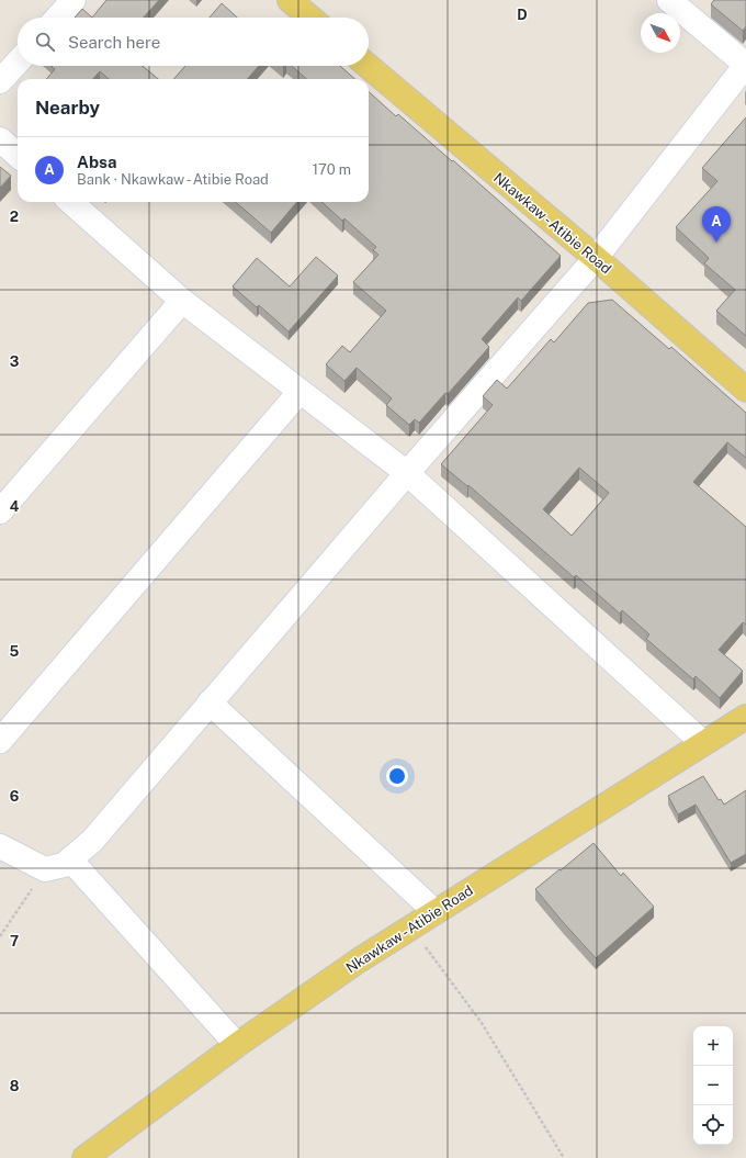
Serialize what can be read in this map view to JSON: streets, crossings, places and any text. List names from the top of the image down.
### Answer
{
  "streets": {
    "main road": ["Nkawkaw - Atibie Road"]
  },
  "north": "bottom right",
  "page": {
    "search": "Search here",
    "heading": "Nearby",
    "list": [
      {
        "mark": "A",
        "name": "Absa",
        "note": "Bank · Nkawkaw - Atibie Road",
        "value": "170 m"
      }
    ],
    "pins": "A",
    "map_buttons": ["+", "−"]
  },
  "grid": {
    "columns": ["D"],
    "rows": [
      "2",
      "3",
      "4",
      "5",
      "6",
      "7",
      "8"
    ]
  }
}
